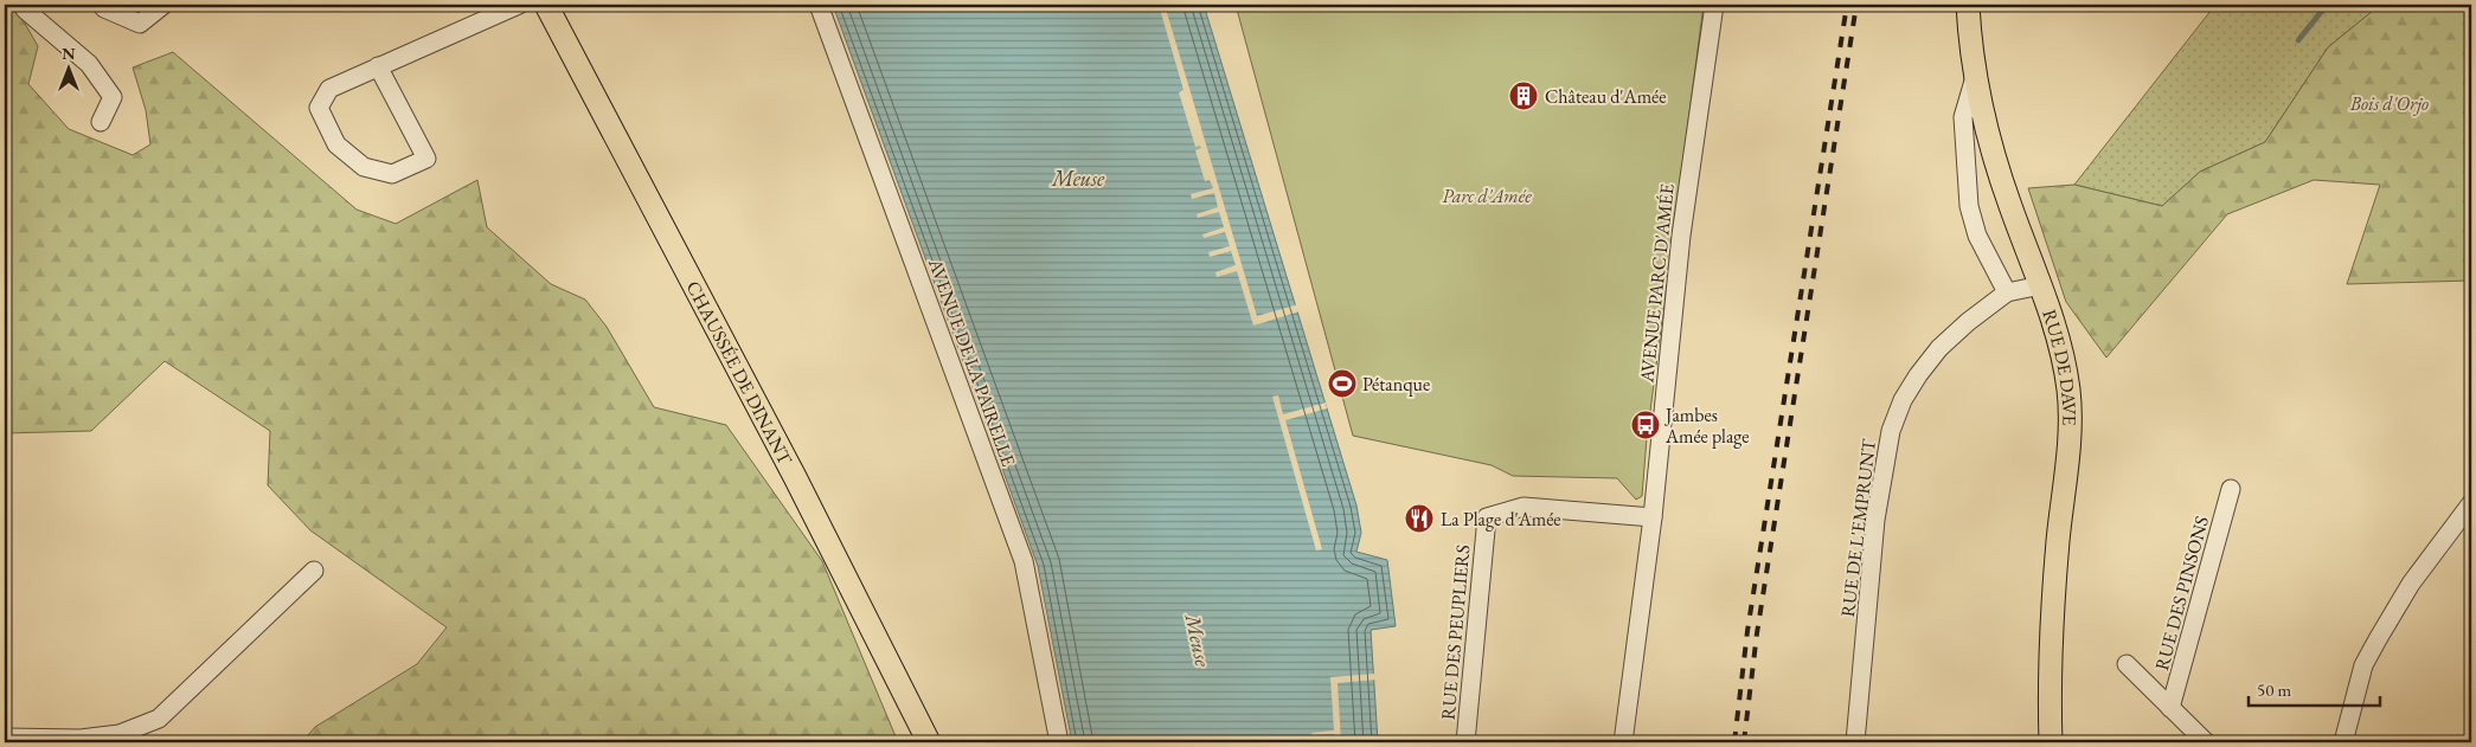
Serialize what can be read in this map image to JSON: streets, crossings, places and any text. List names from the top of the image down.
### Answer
{
  "streets": {
    "main road": ["RUE DE DAVE", "CHAUSSÉE DE DINANT"],
    "street": [
      "AVENUE PARC D'AMÉE",
      "AVENUE DE LA PAIRELLE",
      "RUE DE L'EMPRUNT",
      "RUE DES PINSONS",
      "RUE DES PEUPLIERS"
    ]
  },
  "crossings": [
    ["AVENUE PARC D'AMÉE", "RUE DES PEUPLIERS"],
    ["RUE DE DAVE", "RUE DE L'EMPRUNT"]
  ],
  "water": ["Meuse"],
  "parks": ["Bois d'Orjo", "Parc d'Amée"],
  "places": {
    "building": ["Château d'Amée"],
    "sports": ["Pétanque"],
    "bus stop": ["Jambes Amée plage"],
    "restaurant": ["La Plage d'Amée"]
  },
  "scale_bar": "50 m",
  "north": "top"
}
